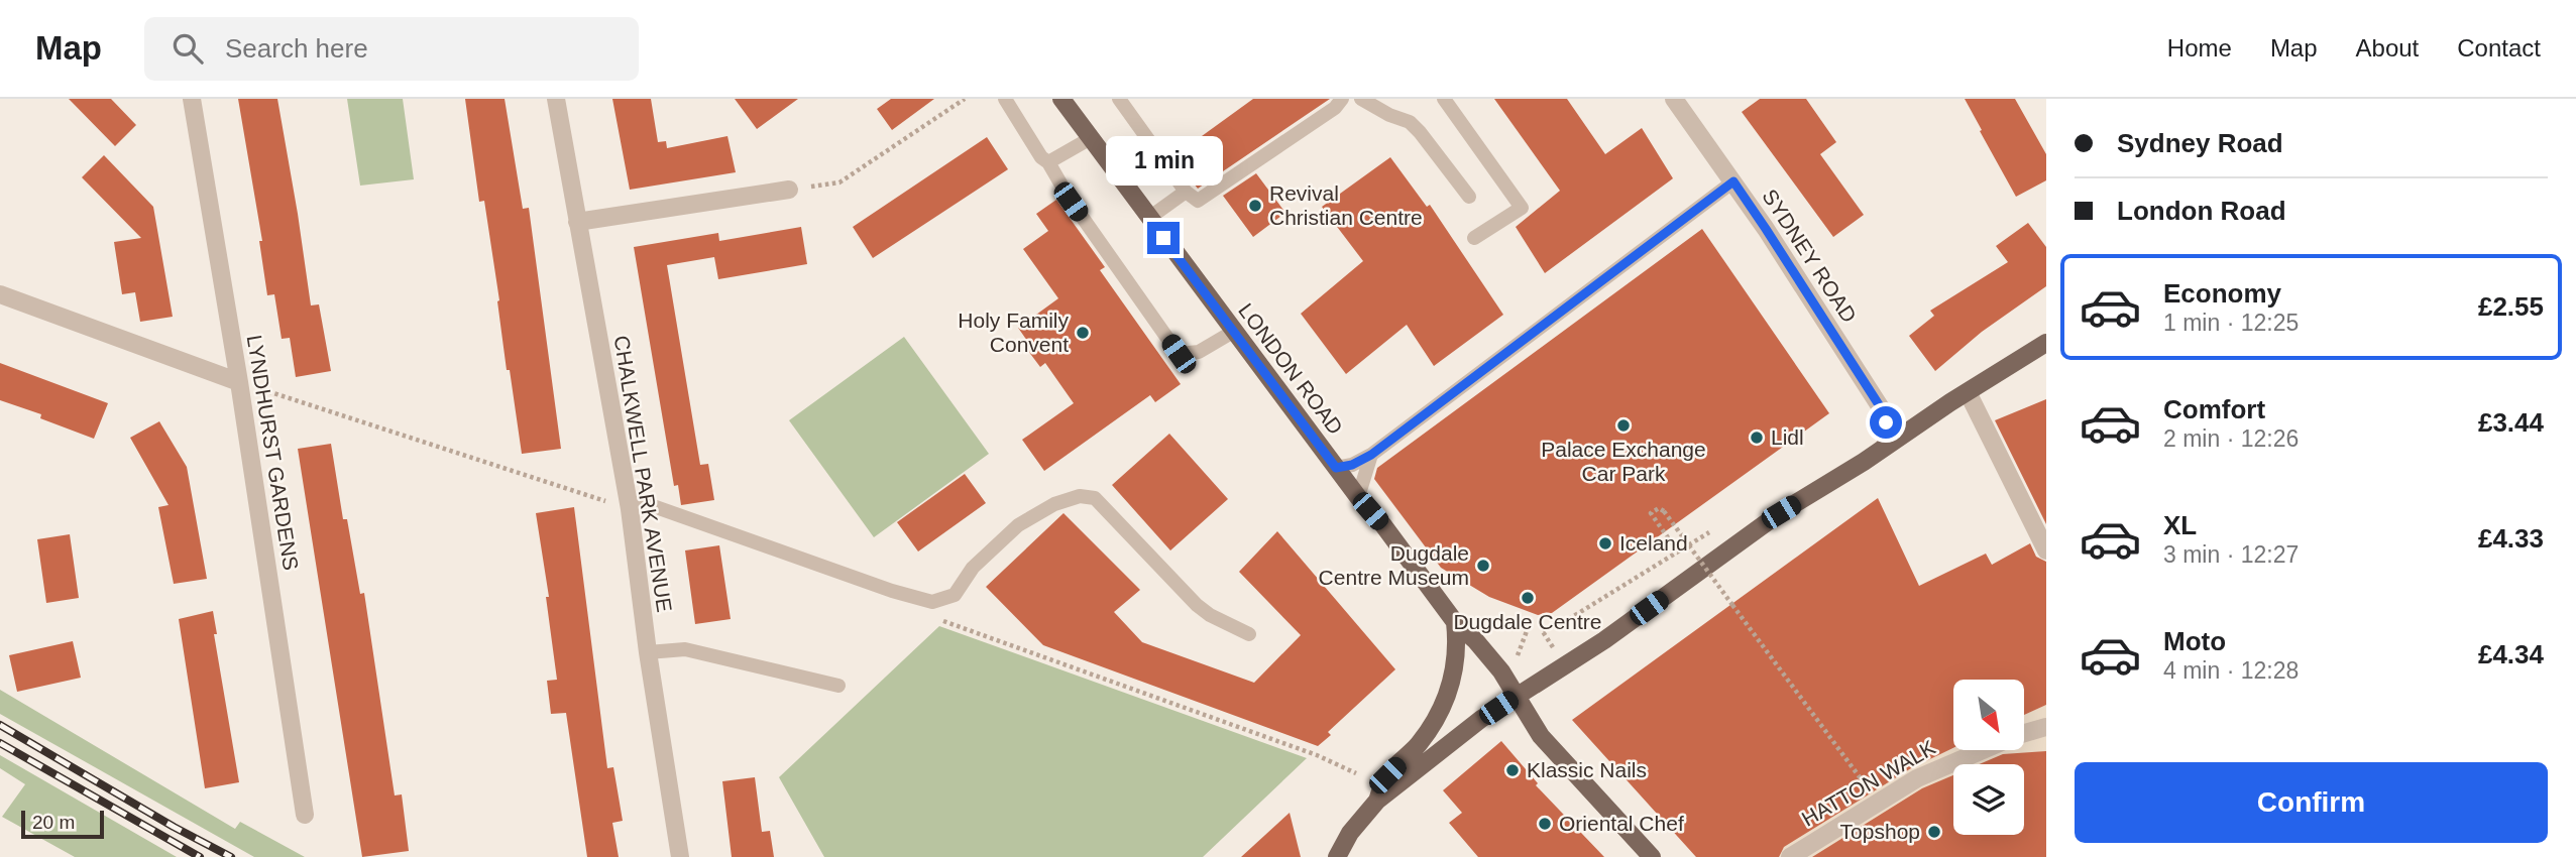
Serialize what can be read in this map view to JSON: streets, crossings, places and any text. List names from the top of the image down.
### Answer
{
  "streets": {
    "main road": ["LONDON ROAD"],
    "street": [
      "SYDNEY ROAD",
      "LYNDHURST GARDENS",
      "CHALKWELL PARK AVENUE",
      "HATTON WALK"
    ]
  },
  "places": [
    "Revival Christian Centre",
    "Holy Family Convent",
    "Palace Exchange Car Park",
    "Lidl",
    "Iceland",
    "Dugdale Centre Museum",
    "Dugdale Centre",
    "Klassic Nails",
    "Oriental Chef",
    "Topshop"
  ],
  "scale_bar": "20 m",
  "north": "bottom right",
  "page": {
    "header": "Map",
    "search": "Search here",
    "nav": [
      "Home",
      "Map",
      "About",
      "Contact"
    ],
    "banner": ["Sydney Road", "London Road"],
    "bubble": "1 min",
    "list": [
      {
        "name": "Economy",
        "note": "1 min · 12:25",
        "value": "£2.55"
      },
      {
        "name": "Comfort",
        "note": "2 min · 12:26",
        "value": "£3.44"
      },
      {
        "name": "XL",
        "note": "3 min · 12:27",
        "value": "£4.33"
      },
      {
        "name": "Moto",
        "note": "4 min · 12:28",
        "value": "£4.34"
      }
    ],
    "buttons": "Confirm",
    "scale": "20 m"
  }
}
